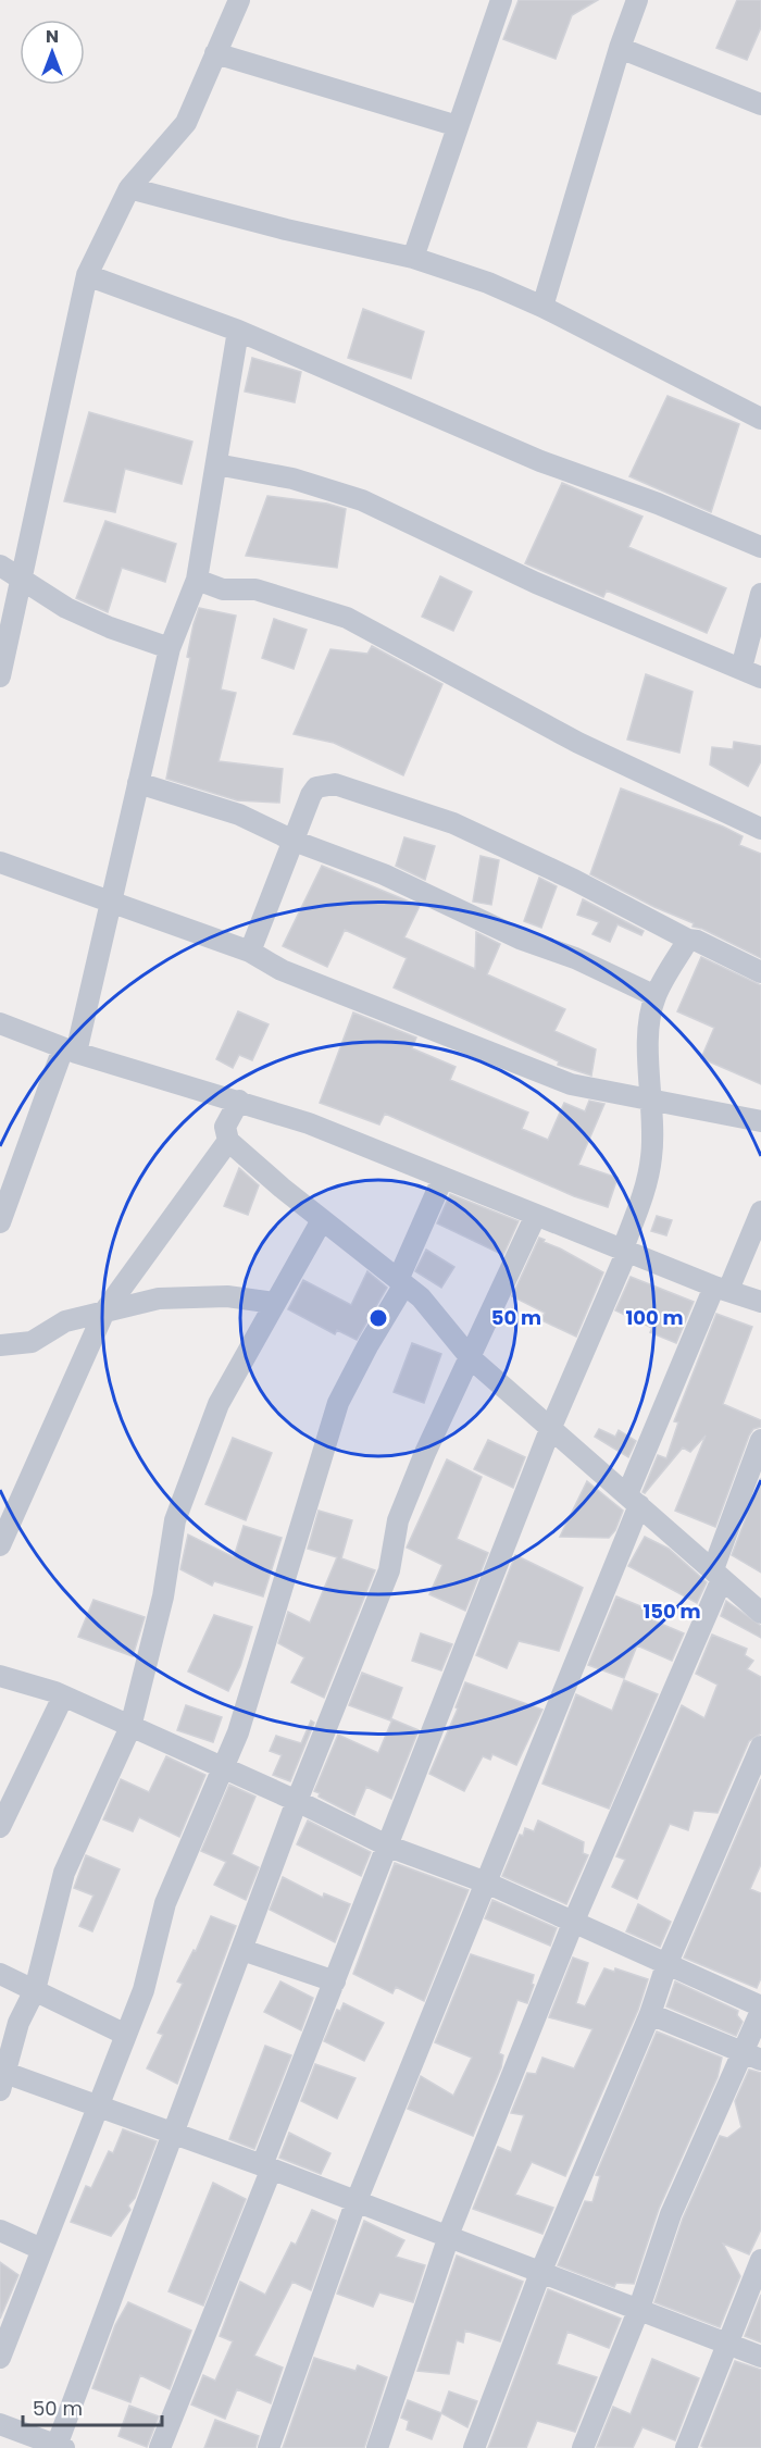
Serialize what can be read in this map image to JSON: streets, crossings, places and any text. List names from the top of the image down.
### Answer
{
  "scale_bar": "50 m",
  "north": "top",
  "rings": ["50 m", "100 m", "150 m"]
}
